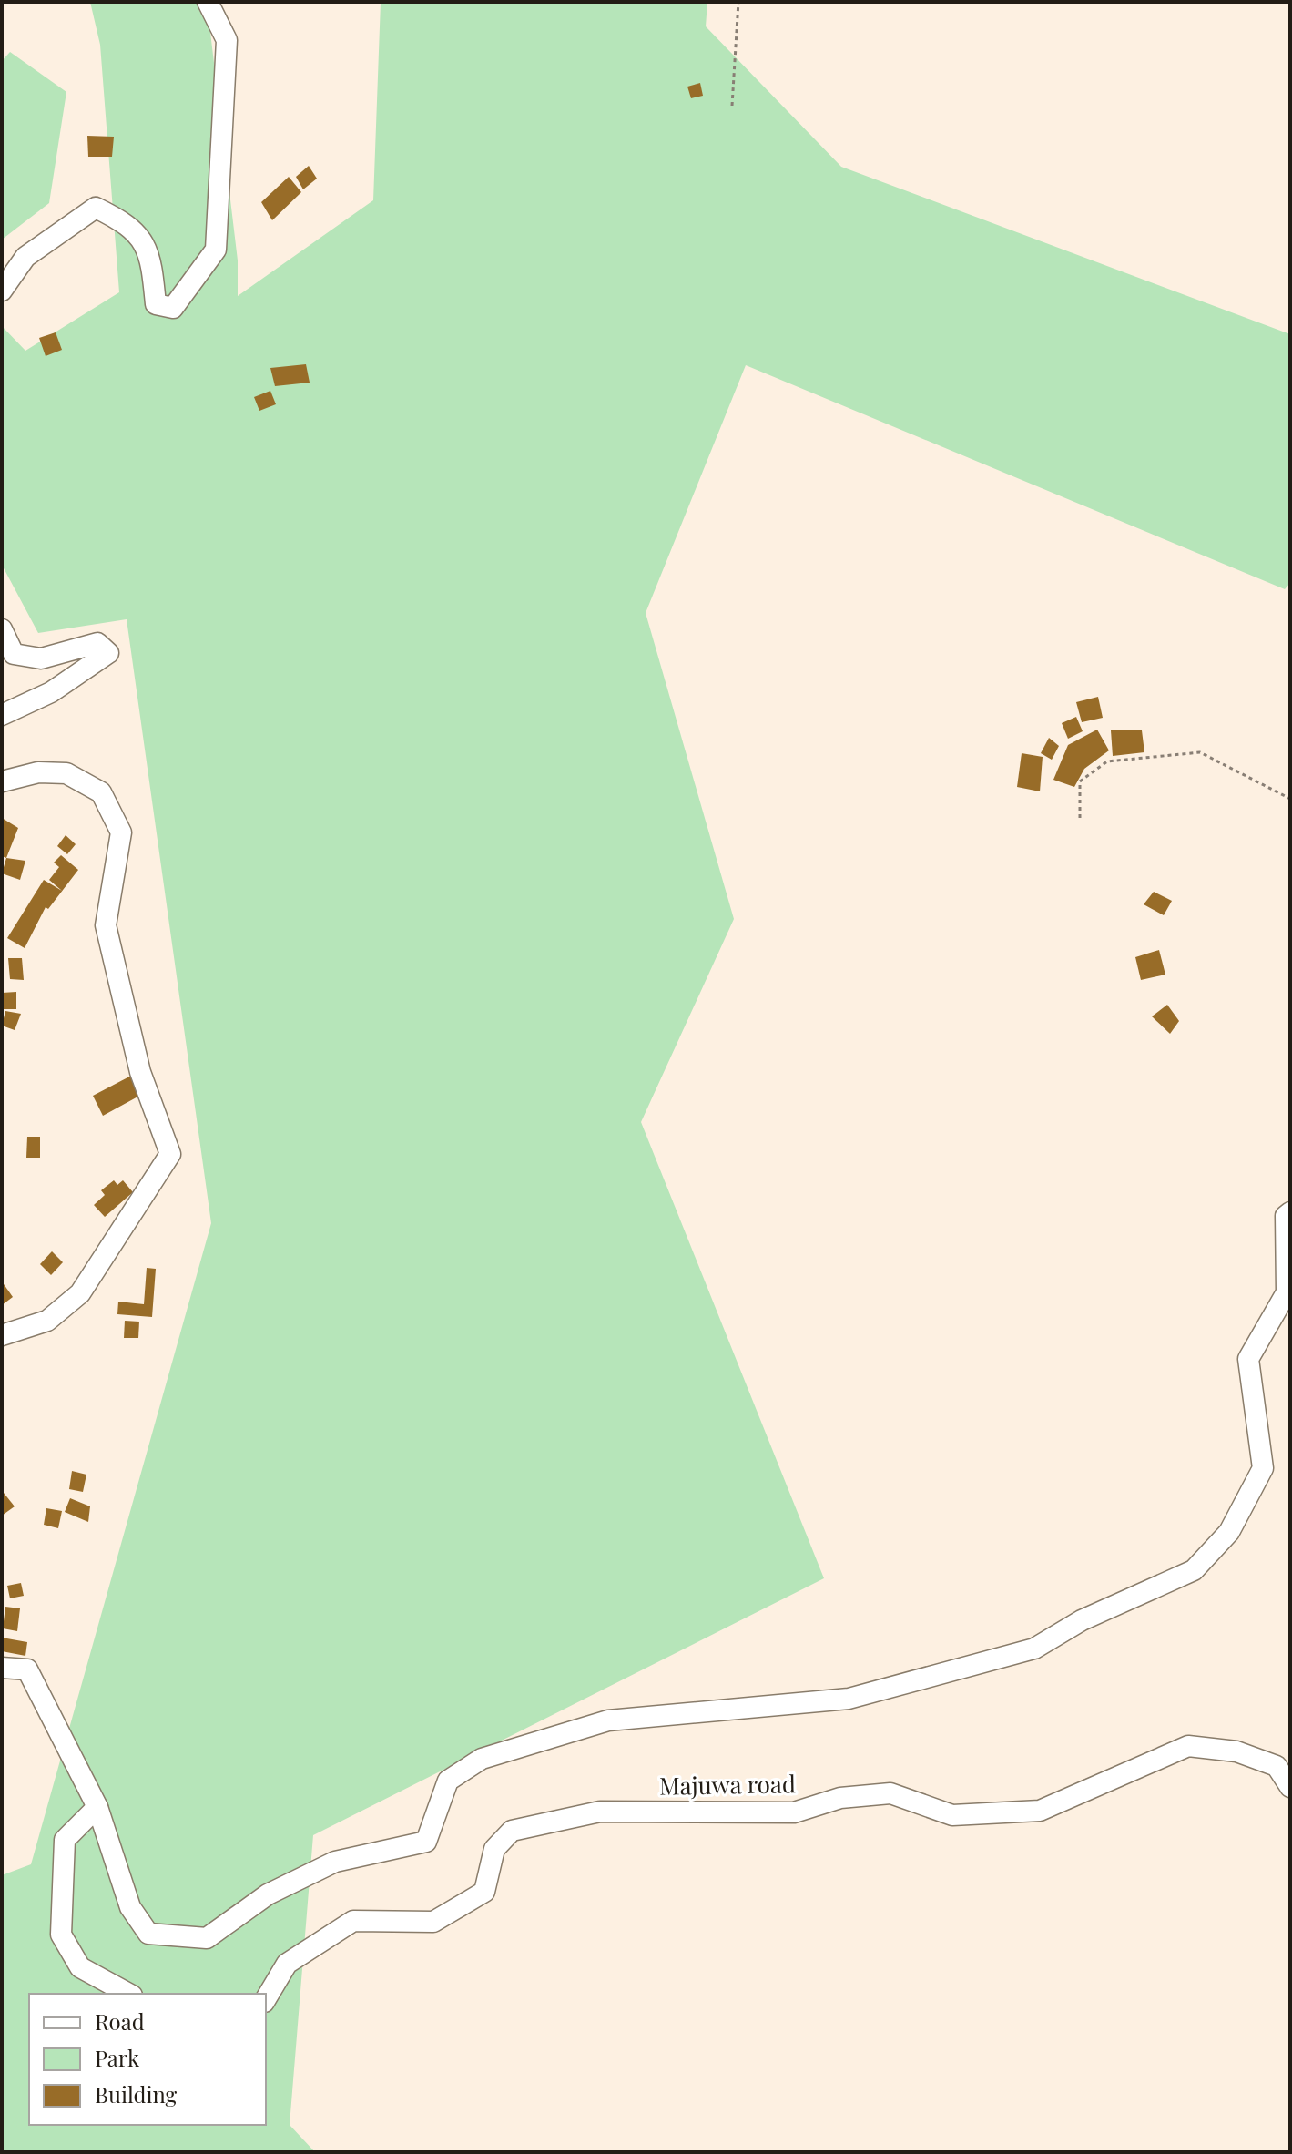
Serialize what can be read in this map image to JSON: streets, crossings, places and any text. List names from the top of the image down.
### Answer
{
  "streets": {
    "street": ["Majuwa road"]
  },
  "legend": ["Road", "Park", "Building"]
}
